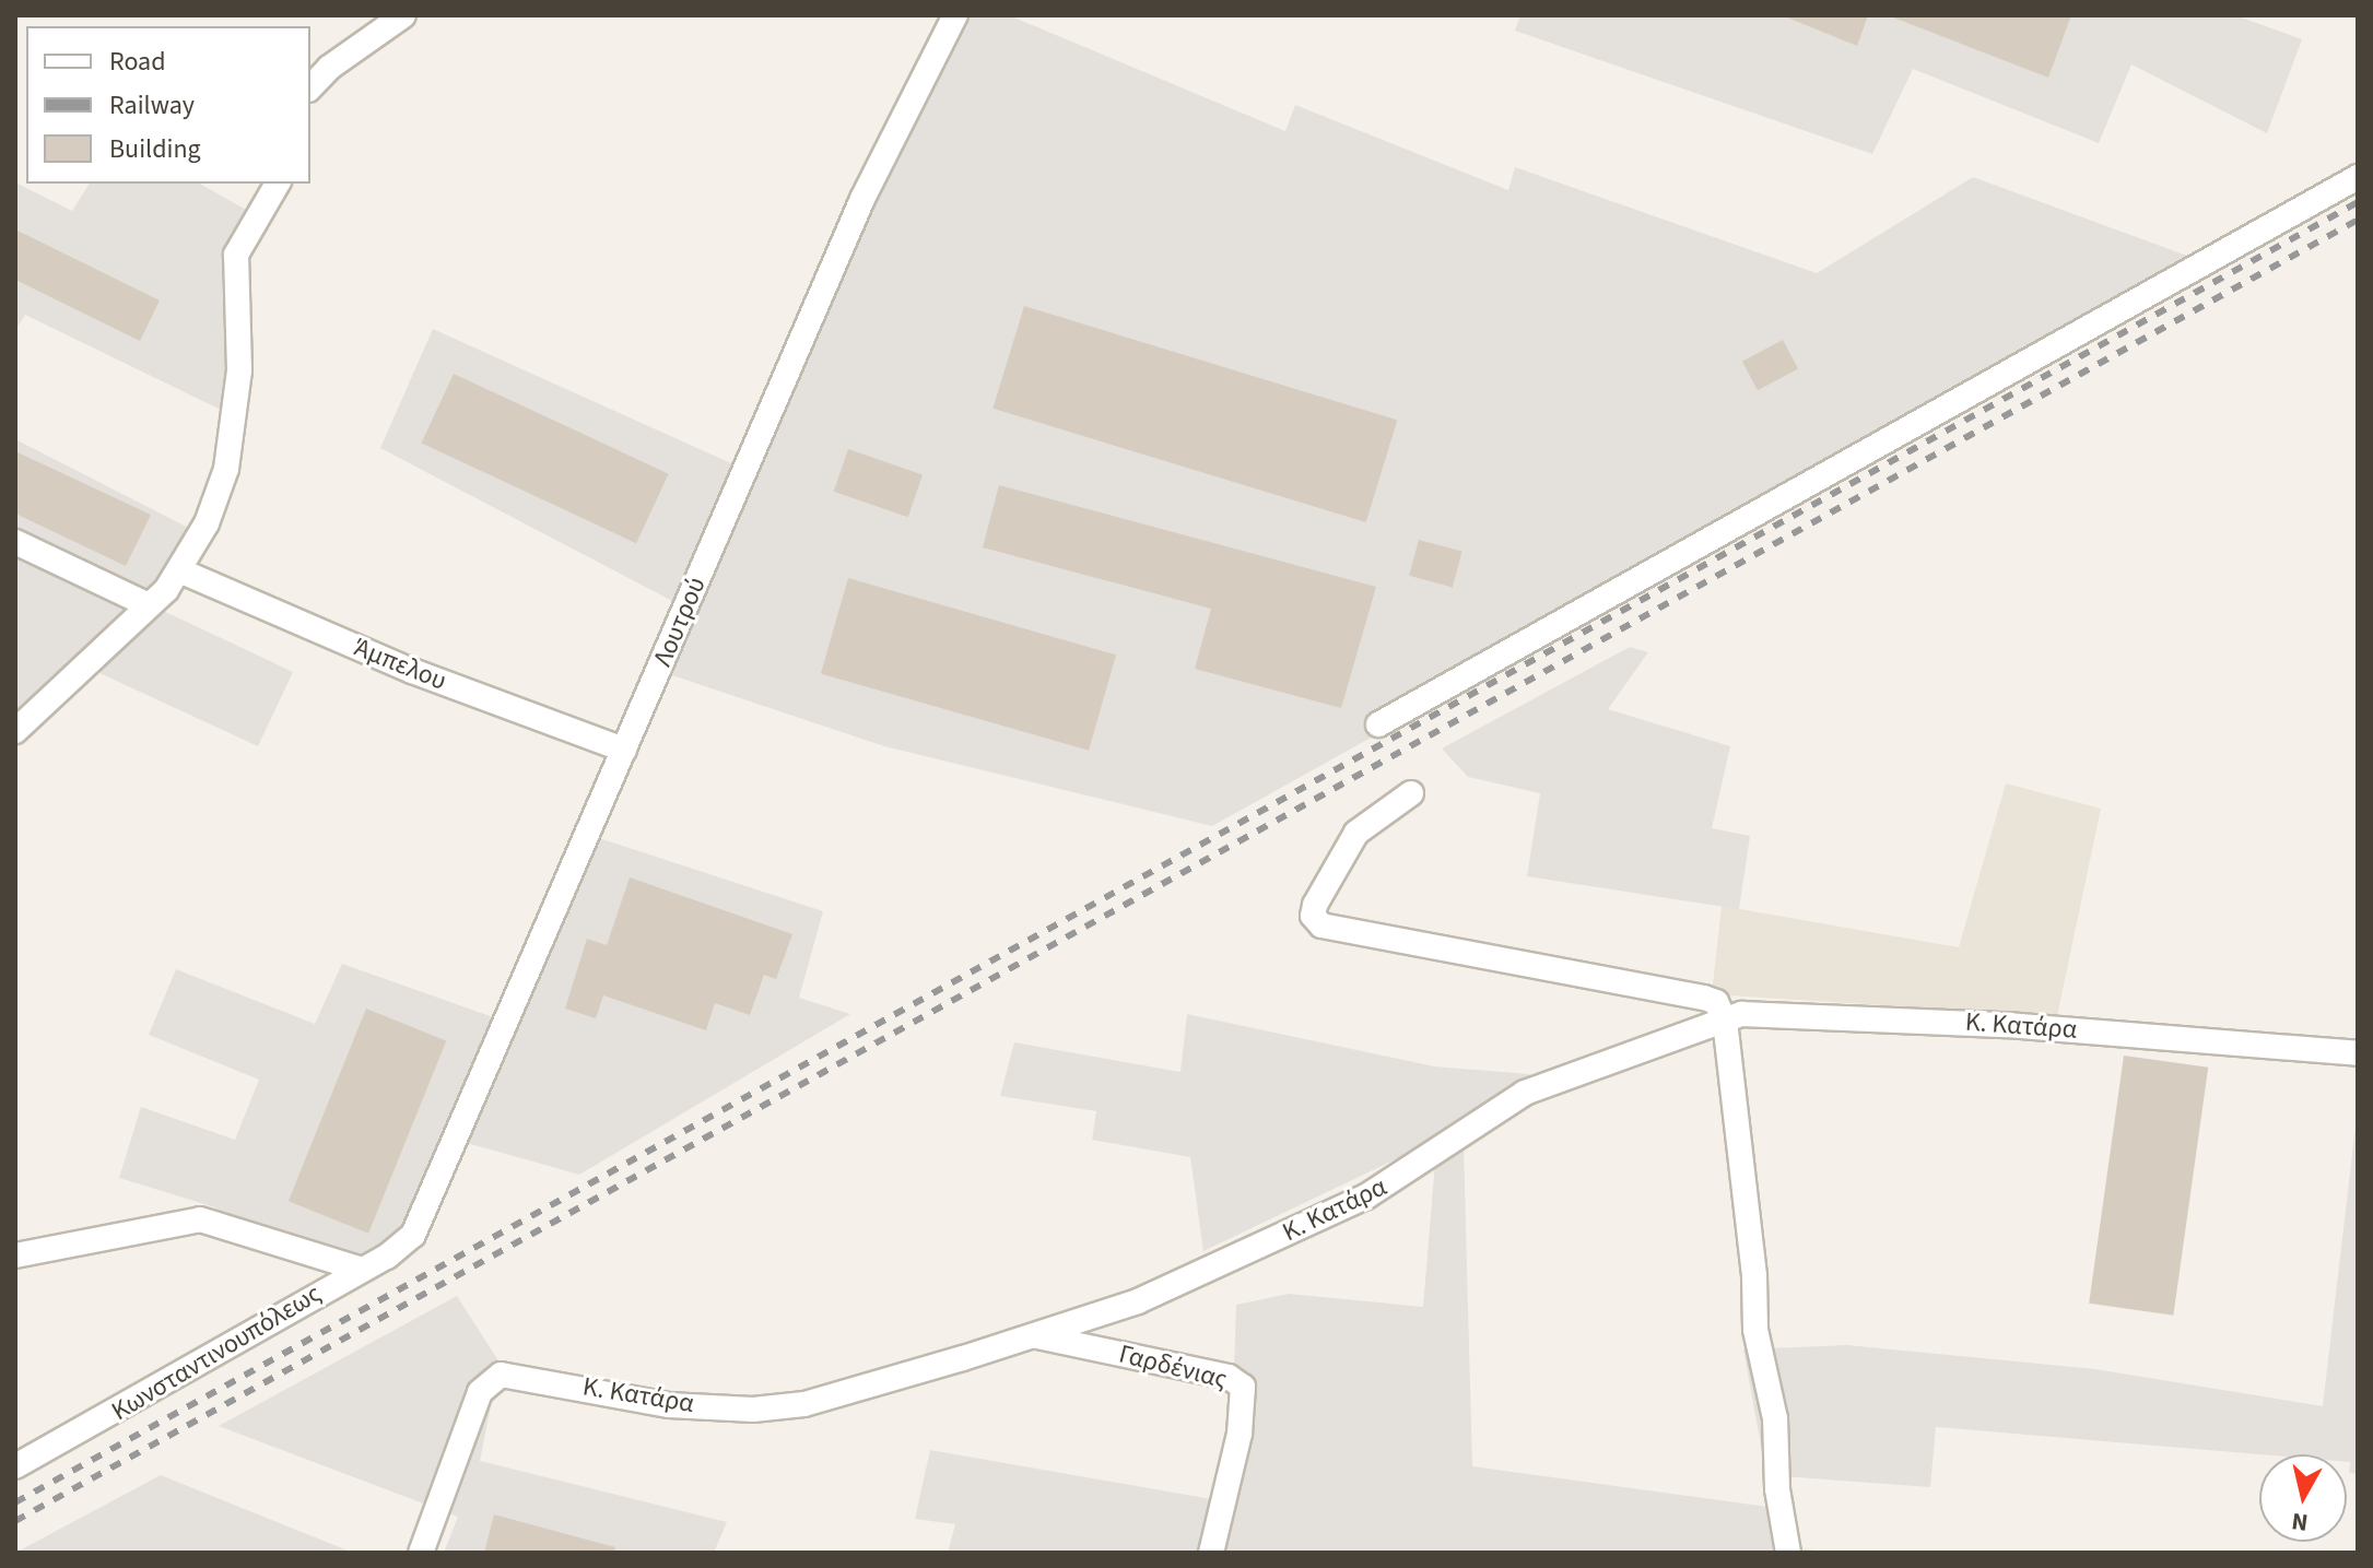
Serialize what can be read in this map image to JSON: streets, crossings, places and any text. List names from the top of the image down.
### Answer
{
  "streets": {
    "street": [
      "Λουτρού",
      "Άμπελου",
      "Κ. Κατάρα",
      "Κωνσταντινουπόλεως",
      "Γαρδένιας"
    ]
  },
  "crossings": [
    ["Λουτρού", "Άμπελου"],
    ["Λουτρού", "Κωνσταντινουπόλεως"],
    ["Κ. Κατάρα", "Γαρδένιας"]
  ],
  "legend": ["Road", "Railway", "Building"],
  "north": "bottom"
}
